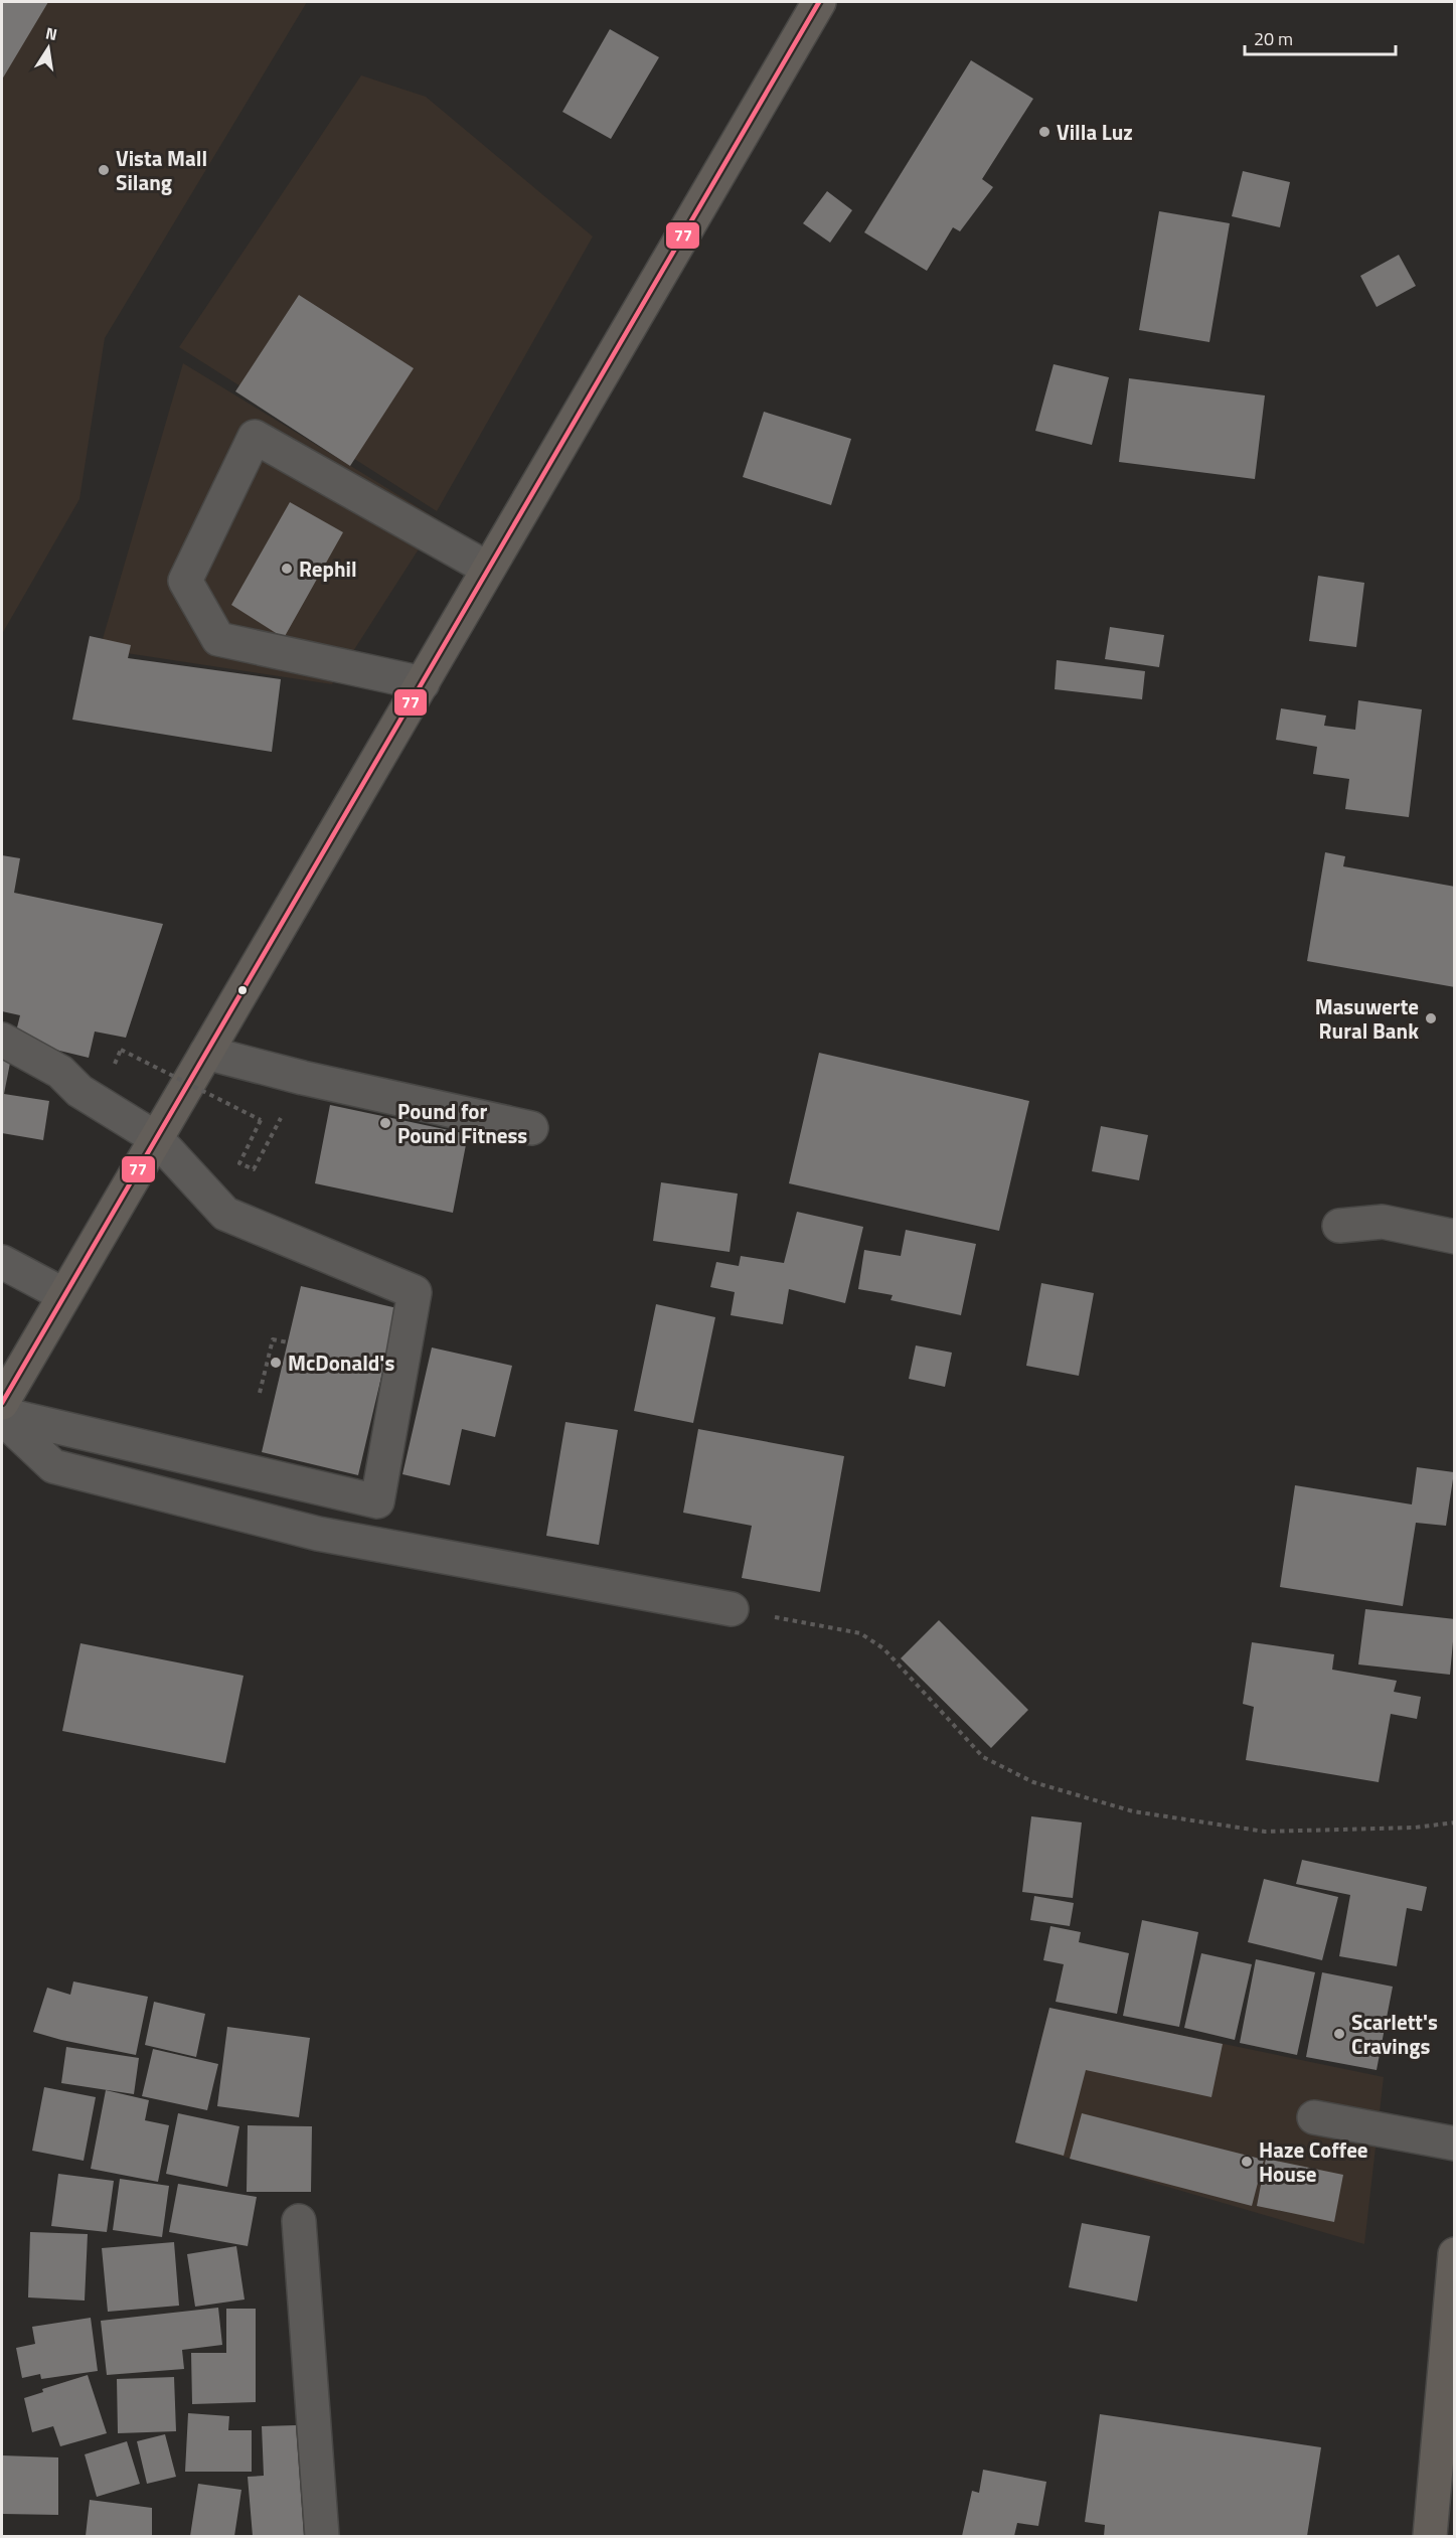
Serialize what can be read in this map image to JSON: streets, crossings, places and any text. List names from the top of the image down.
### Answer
{
  "places": [
    "Villa Luz",
    "Vista Mall Silang",
    "Rephil",
    "Masuwerte Rural Bank",
    "Pound for Pound Fitness",
    "McDonald's",
    "Scarlett's Cravings",
    "Haze Coffee House"
  ],
  "lines": ["transit line 77"],
  "scale_bar": "20 m",
  "north": "top"
}
